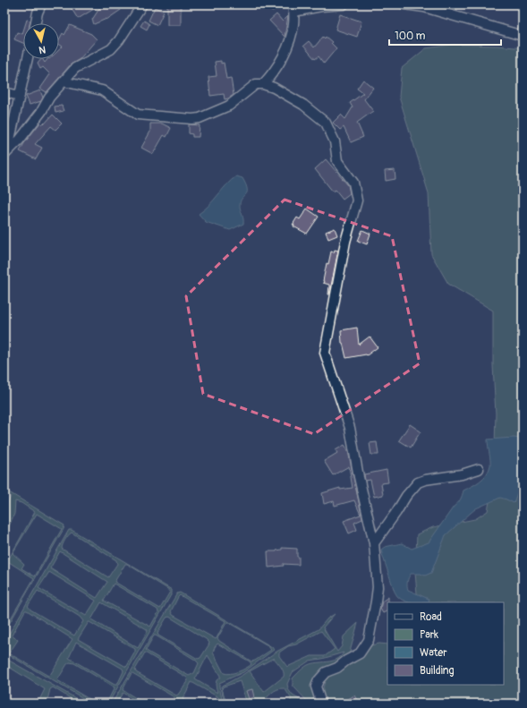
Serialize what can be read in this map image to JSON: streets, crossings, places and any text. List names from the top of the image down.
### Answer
{
  "legend": [
    "Road",
    "Park",
    "Water",
    "Building"
  ],
  "scale_bar": "100 m",
  "north": "bottom"
}
